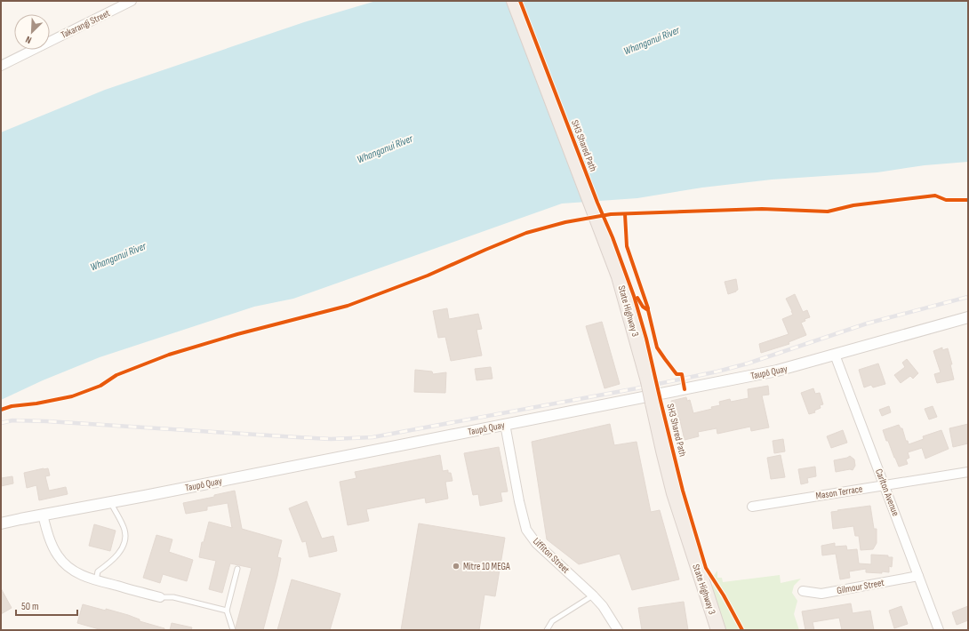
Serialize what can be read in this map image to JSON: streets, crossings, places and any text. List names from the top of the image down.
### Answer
{
  "streets": {
    "highway": ["State Highway 3"],
    "street": [
      "Takarangi Street",
      "Taupō Quay",
      "Mason Terrace",
      "Carlton Avenue",
      "Liffiton Street",
      "Gilmour Street"
    ],
    "cycle path": ["SH3 Shared Path"]
  },
  "crossings": [
    ["Taupō Quay", "Carlton Avenue"],
    ["Taupō Quay", "Liffiton Street"],
    ["Mason Terrace", "Carlton Avenue"],
    ["Carlton Avenue", "Gilmour Street"]
  ],
  "water": ["Whanganui River"],
  "places": ["Mitre 10 MEGA"],
  "scale_bar": "50 m",
  "north": "bottom left"
}
